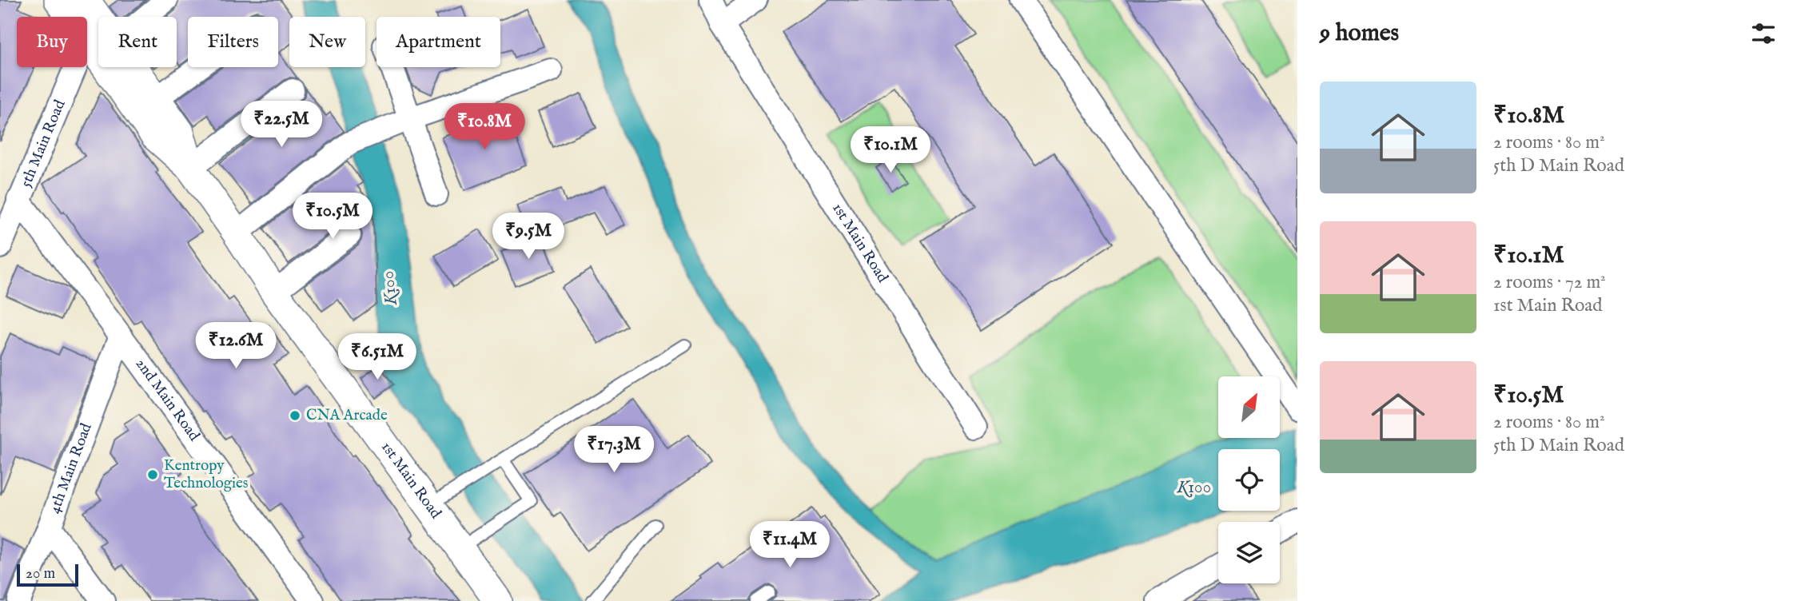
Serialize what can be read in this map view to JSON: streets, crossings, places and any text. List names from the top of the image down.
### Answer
{
  "streets": {
    "street": [
      "5th Main Road",
      "1st Main Road",
      "2nd Main Road",
      "4th Main Road"
    ]
  },
  "crossings": [
    ["5th Main Road", "2nd Main Road"],
    ["2nd Main Road", "4th Main Road"]
  ],
  "water": ["K100"],
  "places": ["CNA Arcade", "Kentropy Technologies"],
  "scale_bar": "20 m",
  "north": "top right",
  "page": {
    "heading": "9 homes",
    "chip": [
      "Buy",
      "Rent",
      "Filters",
      "New",
      "Apartment"
    ],
    "list": [
      {
        "name": "₹10.8M",
        "note": "2 rooms · 80 m² · 5th D Main Road"
      },
      {
        "name": "₹10.1M",
        "note": "2 rooms · 72 m² · 1st Main Road"
      },
      {
        "name": "₹10.5M",
        "note": "2 rooms · 80 m² · 5th D Main Road"
      }
    ],
    "price": [
      "₹22.5M",
      "₹10.8M",
      "₹10.1M",
      "₹10.5M",
      "₹9.5M",
      "₹12.6M",
      "₹6.51M",
      "₹17.3M",
      "₹11.4M"
    ],
    "scale": "20 m"
  }
}
